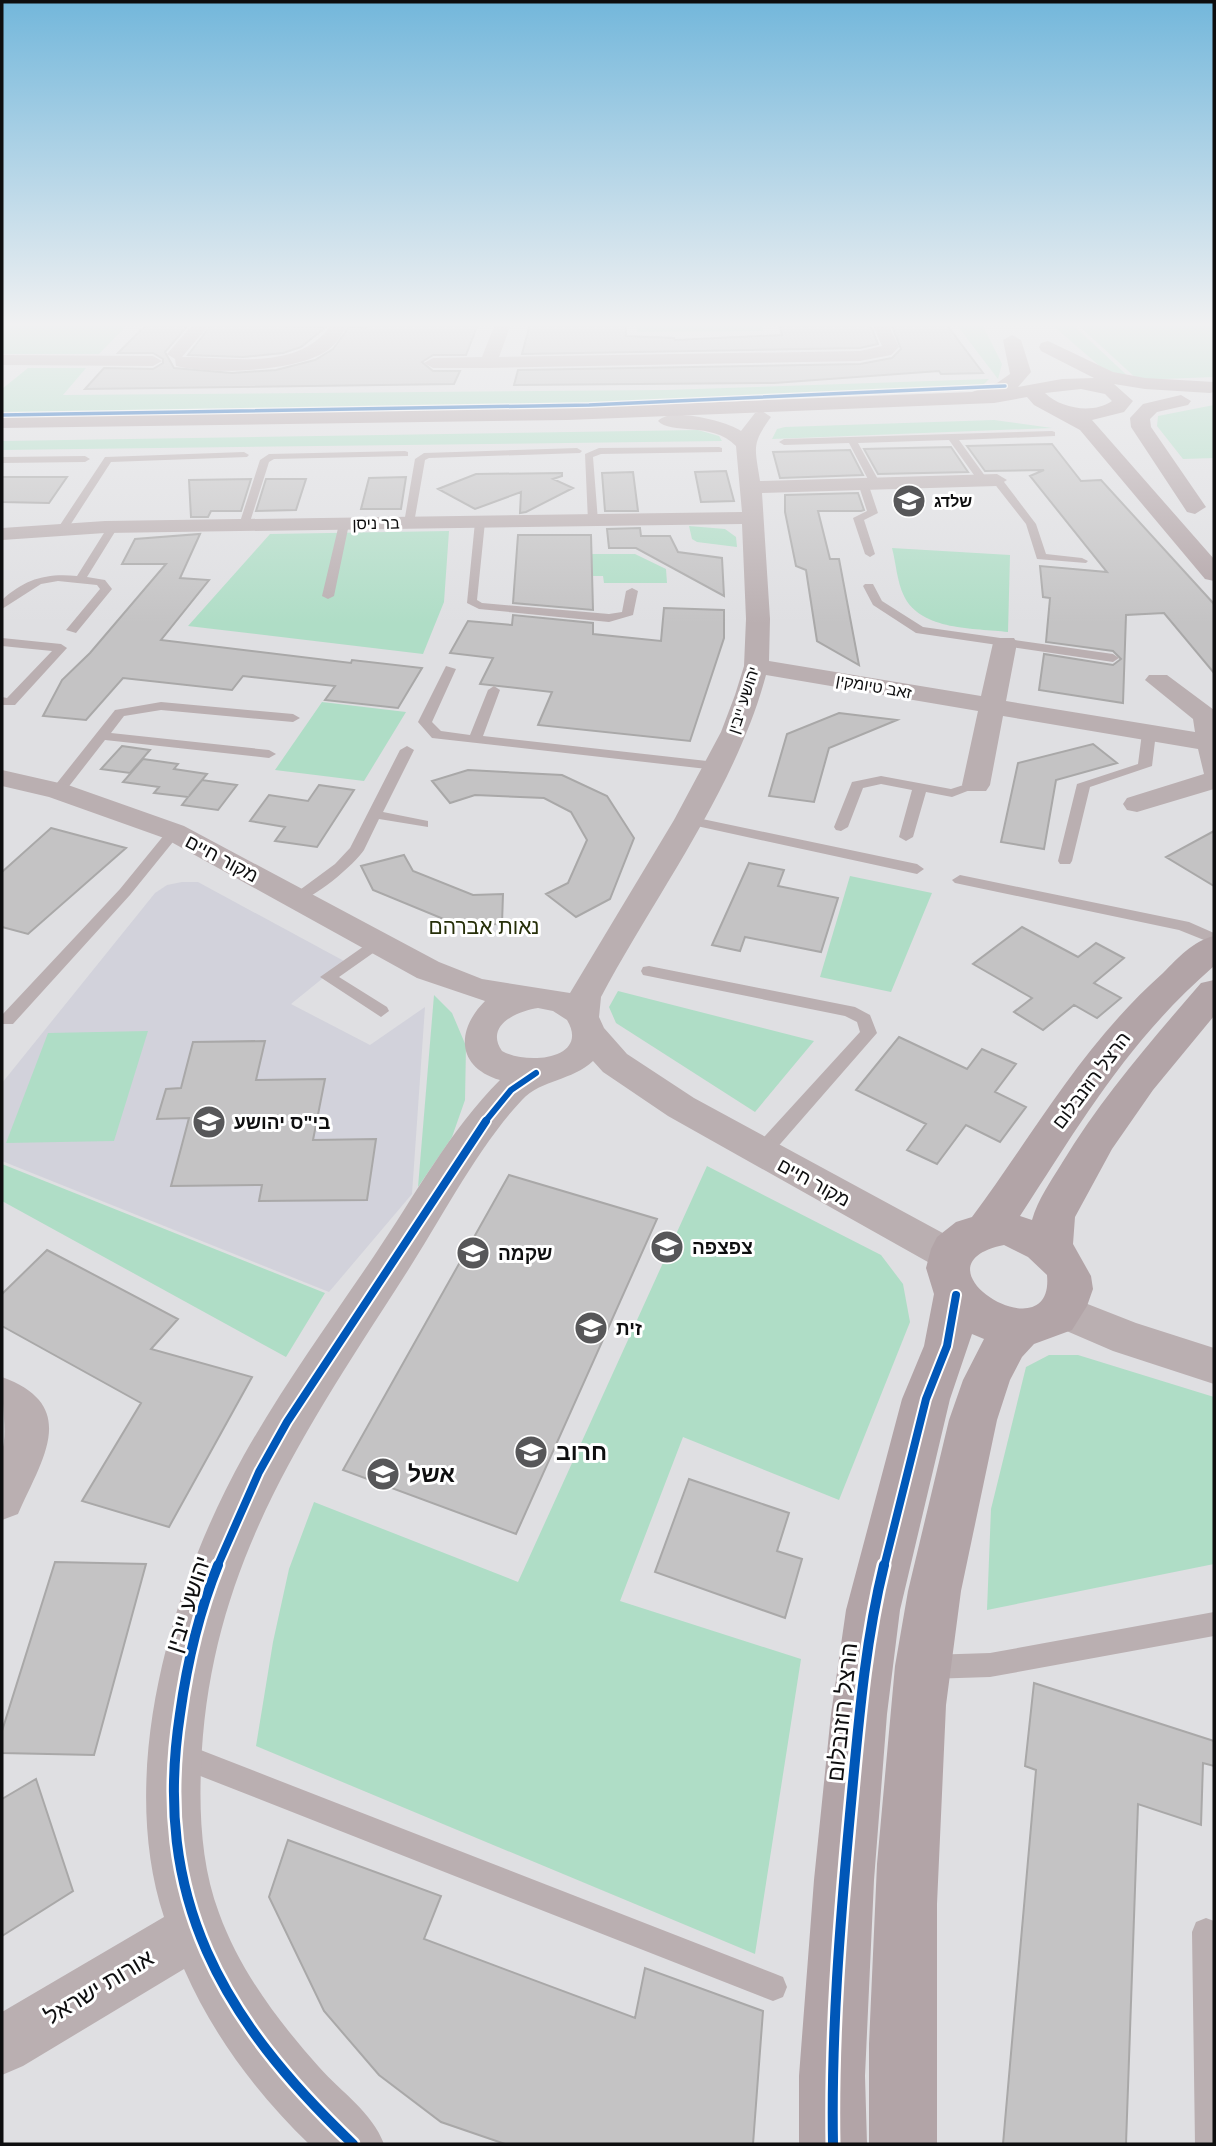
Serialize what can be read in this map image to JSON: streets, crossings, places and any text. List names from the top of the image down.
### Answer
{
  "streets": {
    "main road": ["הרצל רוזנבלום"],
    "street": [
      "בר ניסן",
      "זאב טיומקין",
      "יהושע ייבין",
      "מקור חיים",
      "אורות ישראל"
    ]
  },
  "crossings": [
    ["בר ניסן", "יהושע ייבין"],
    ["זאב טיומקין", "יהושע ייבין"],
    ["יהושע ייבין", "מקור חיים"],
    ["יהושע ייבין", "אורות ישראל"],
    ["מקור חיים", "הרצל רוזנבלום"]
  ],
  "districts": ["נאות אברהם"],
  "places": {
    "school or university": [
      "שלדג",
      "בי\"ס יהושע",
      "צפצפה",
      "שקמה",
      "זית",
      "חרוב",
      "אשל"
    ]
  }
}
